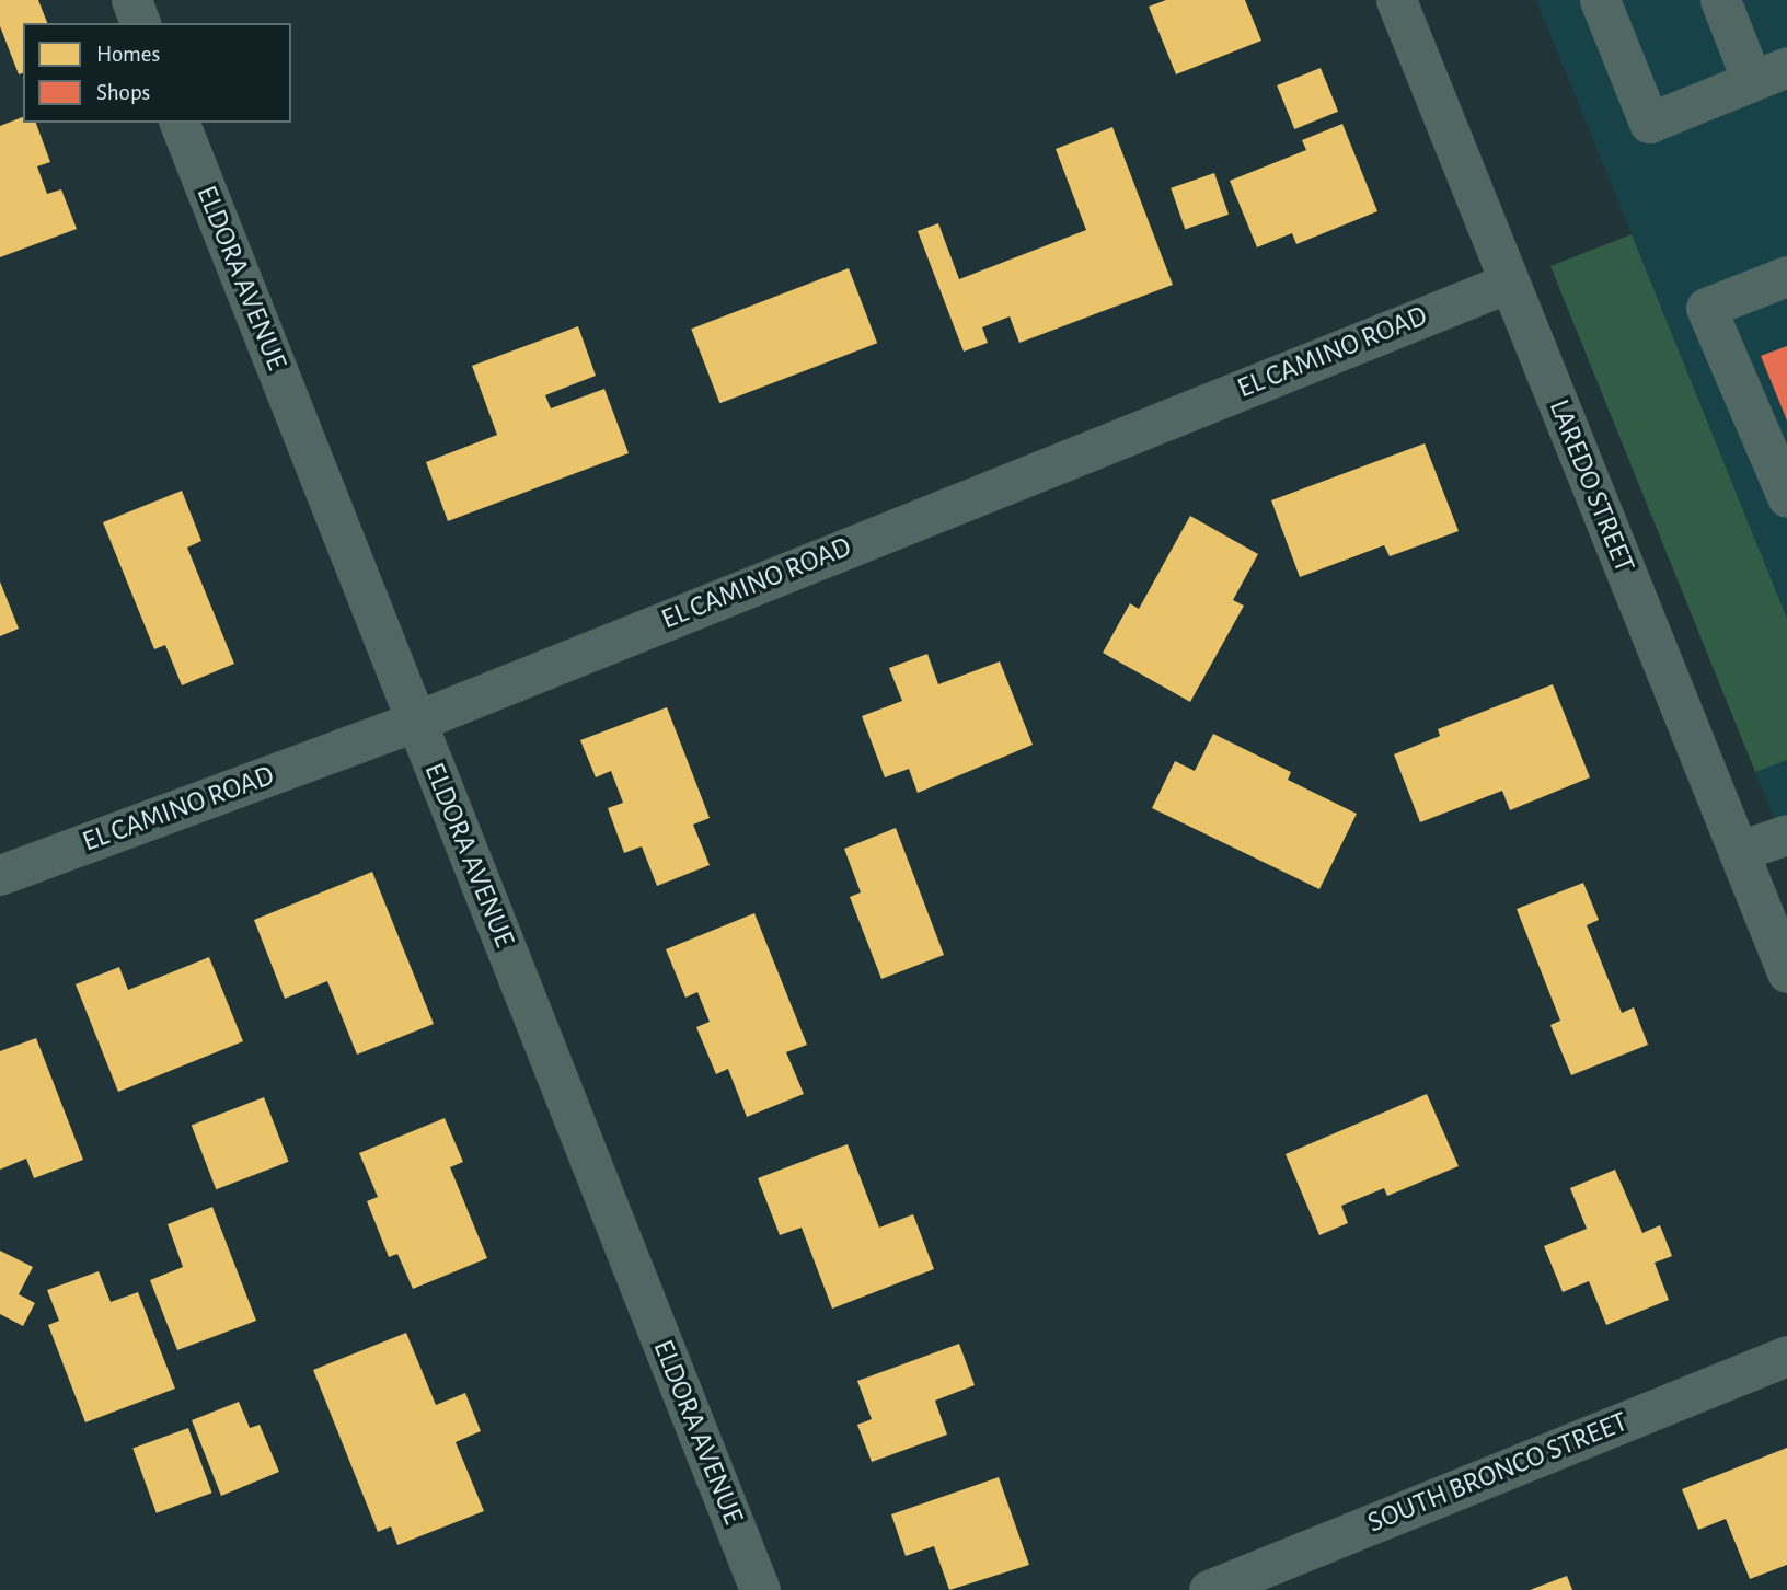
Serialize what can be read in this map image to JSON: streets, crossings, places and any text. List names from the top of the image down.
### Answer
{
  "streets": {
    "street": [
      "ELDORA AVENUE",
      "EL CAMINO ROAD",
      "LAREDO STREET",
      "SOUTH BRONCO STREET"
    ]
  },
  "crossings": [
    ["ELDORA AVENUE", "EL CAMINO ROAD"],
    ["EL CAMINO ROAD", "LAREDO STREET"]
  ],
  "legend": ["Homes", "Shops"]
}
